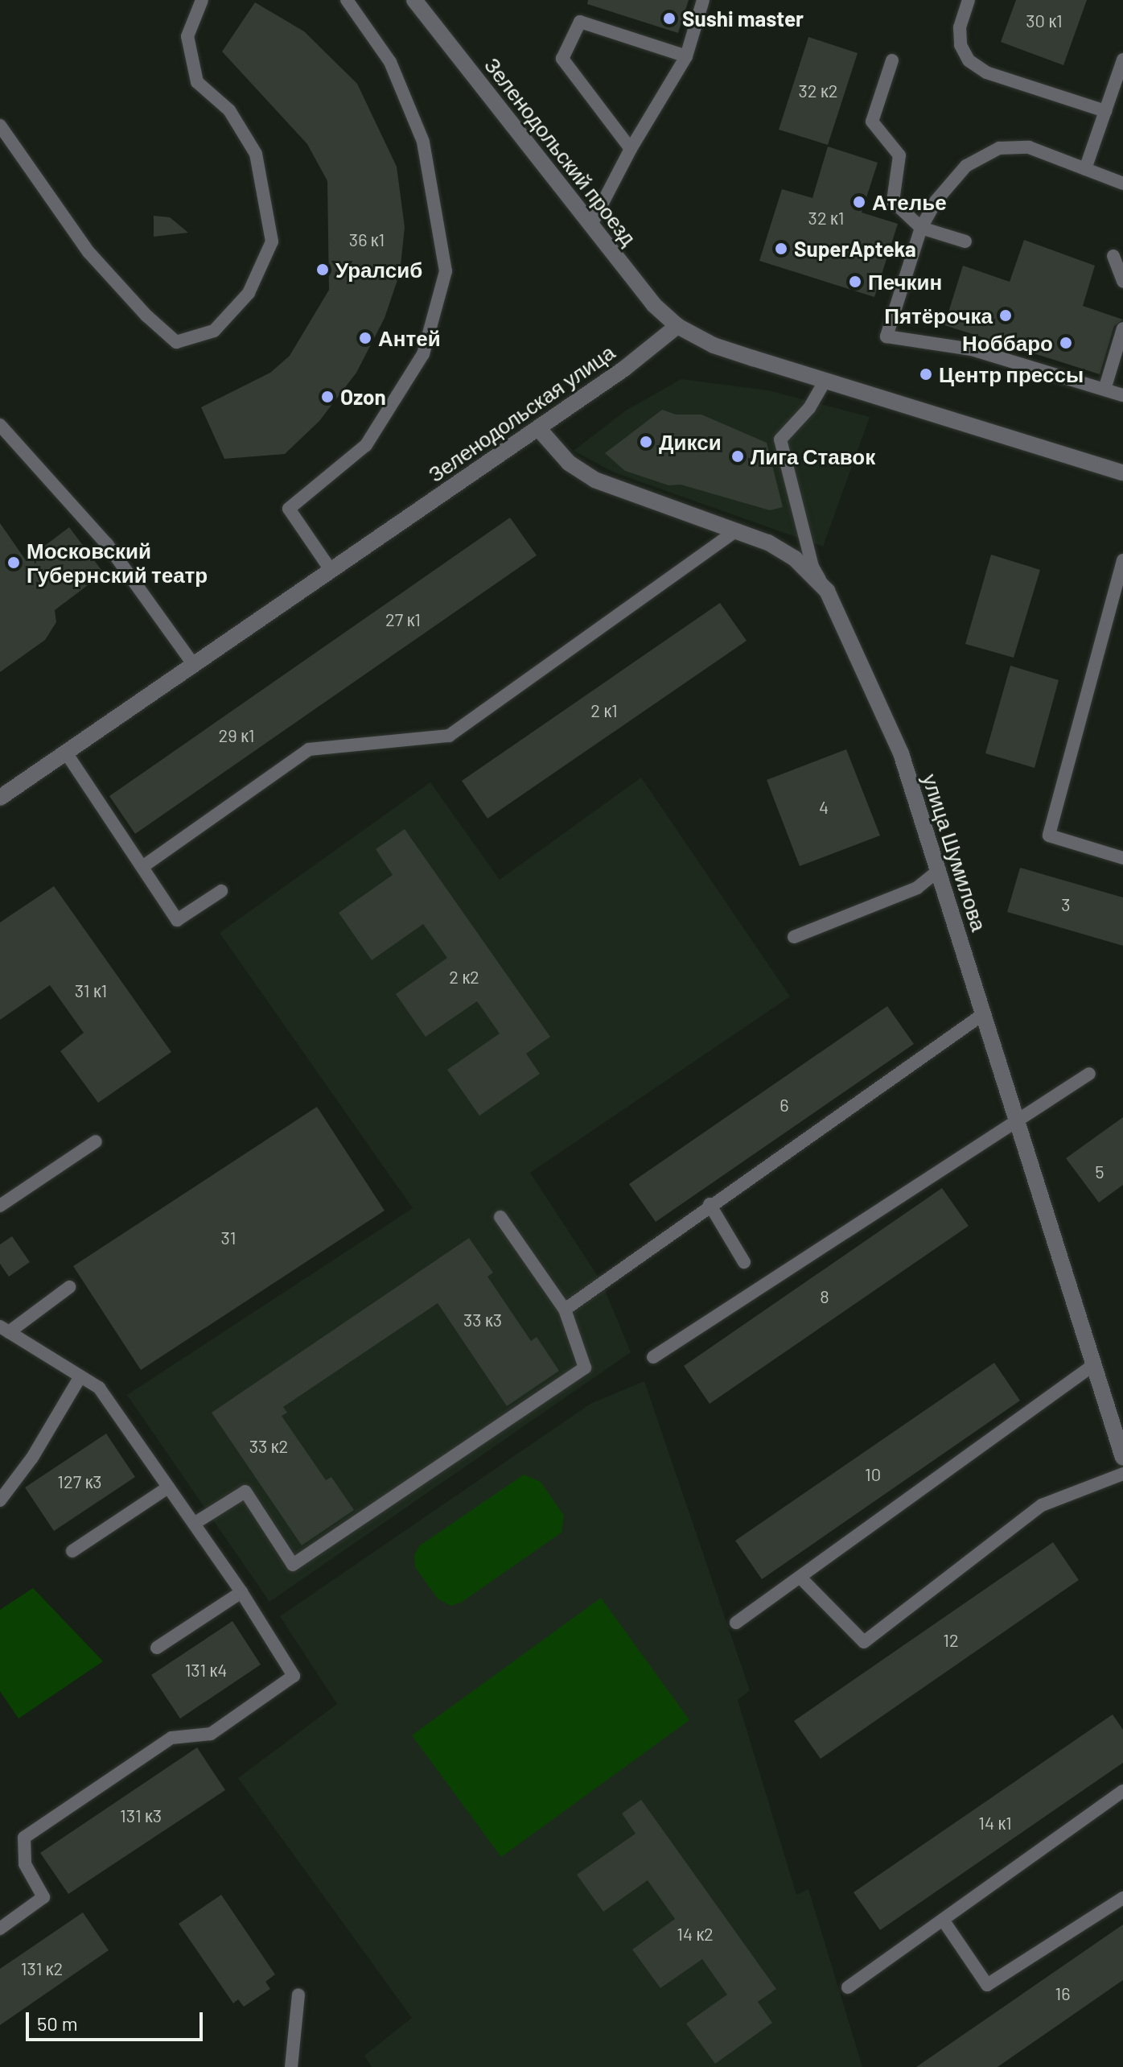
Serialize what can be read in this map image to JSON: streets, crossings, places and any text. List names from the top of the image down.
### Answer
{
  "streets": {
    "street": ["Зеленодольский проезд", "Зеленодольская улица", "улица Шумилова"]
  },
  "crossings": [
    ["Зеленодольский проезд", "Зеленодольская улица"],
    ["Зеленодольская улица", "улица Шумилова"]
  ],
  "places": [
    "Sushi master",
    "Ателье",
    "SuperApteka",
    "Уралсиб",
    "Печкин",
    "Пятёрочка",
    "Антей",
    "Ноббаро",
    "Центр прессы",
    "Ozon",
    "Дикси",
    "Лига Ставок",
    "Московский Губернский театр"
  ],
  "house_numbers": [
    "30 к1",
    "32 к2",
    "32 к1",
    "36 к1",
    "27 к1",
    "2 к1",
    "29 к1",
    "4",
    "3",
    "2 к2",
    "31 к1",
    "6",
    "5",
    "31",
    "8",
    "33 к3",
    "33 к2",
    "10",
    "127 к3",
    "12",
    "131 к4",
    "131 к3",
    "14 к1",
    "14 к2",
    "131 к2",
    "16"
  ],
  "scale_bar": "50 m"
}
